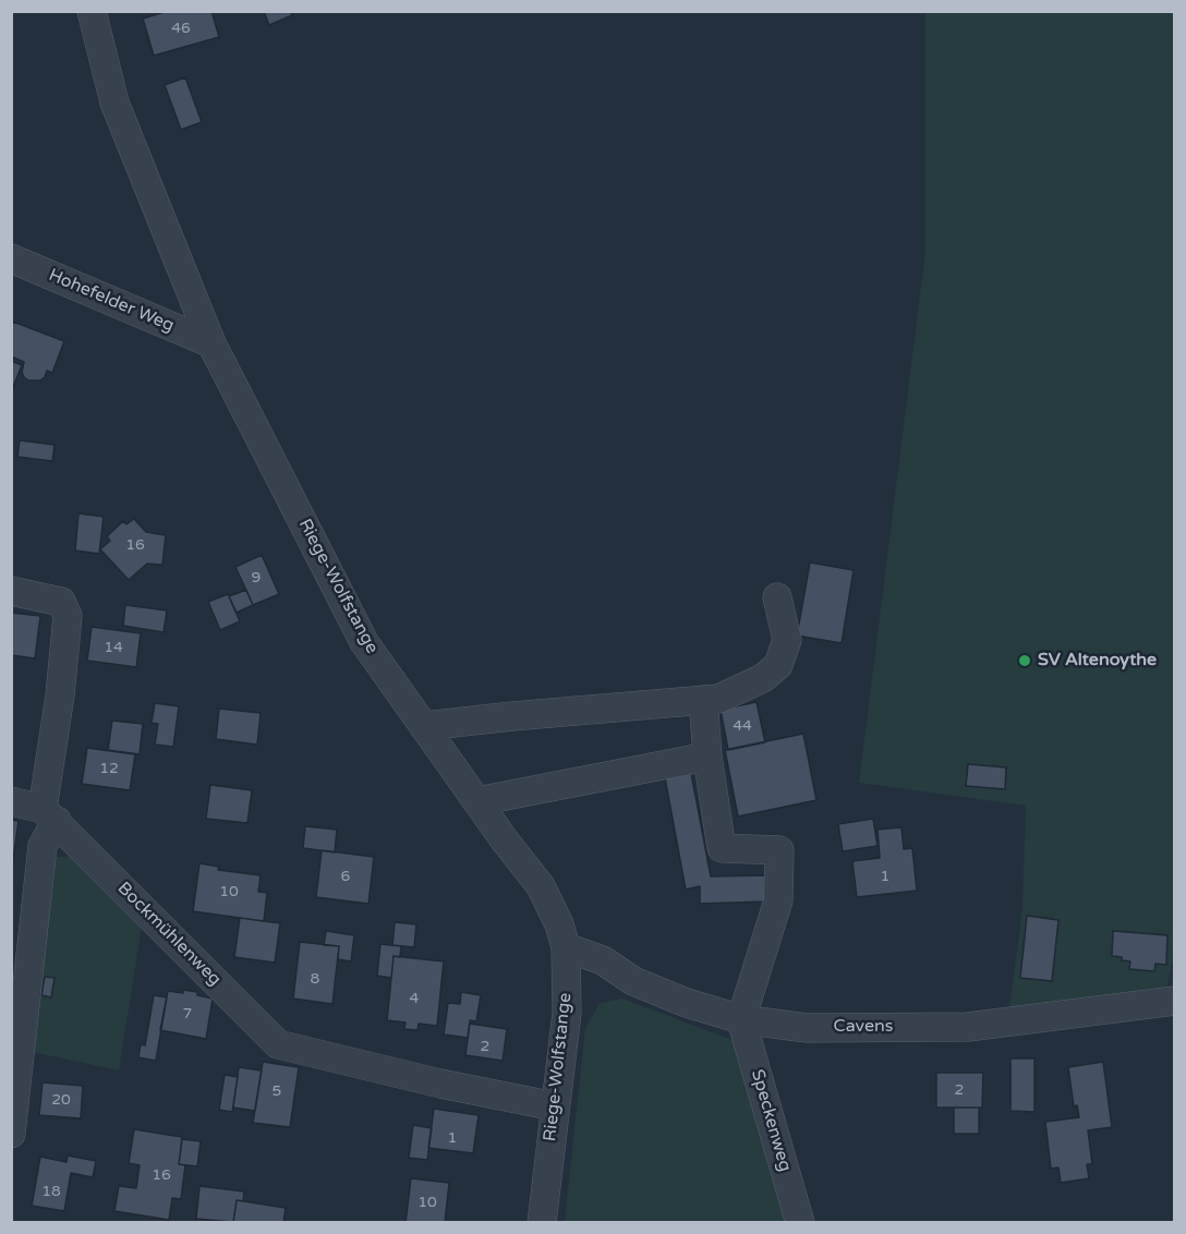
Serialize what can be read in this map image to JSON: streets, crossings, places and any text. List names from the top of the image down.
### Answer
{
  "streets": {
    "street": [
      "Hohefelder Weg",
      "Riege-Wolfstange",
      "Bockmühlenweg",
      "Cavens",
      "Speckenweg"
    ]
  },
  "crossings": [
    ["Hohefelder Weg", "Riege-Wolfstange"],
    ["Riege-Wolfstange", "Bockmühlenweg"],
    ["Riege-Wolfstange", "Cavens"],
    ["Cavens", "Speckenweg"]
  ],
  "places": ["SV Altenoythe"],
  "house_numbers": [
    "46",
    "16",
    "9",
    "14",
    "44",
    "12",
    "6",
    "1",
    "10",
    "8",
    "4",
    "7",
    "2",
    "2",
    "5",
    "20",
    "1",
    "16",
    "18",
    "10"
  ]
}
